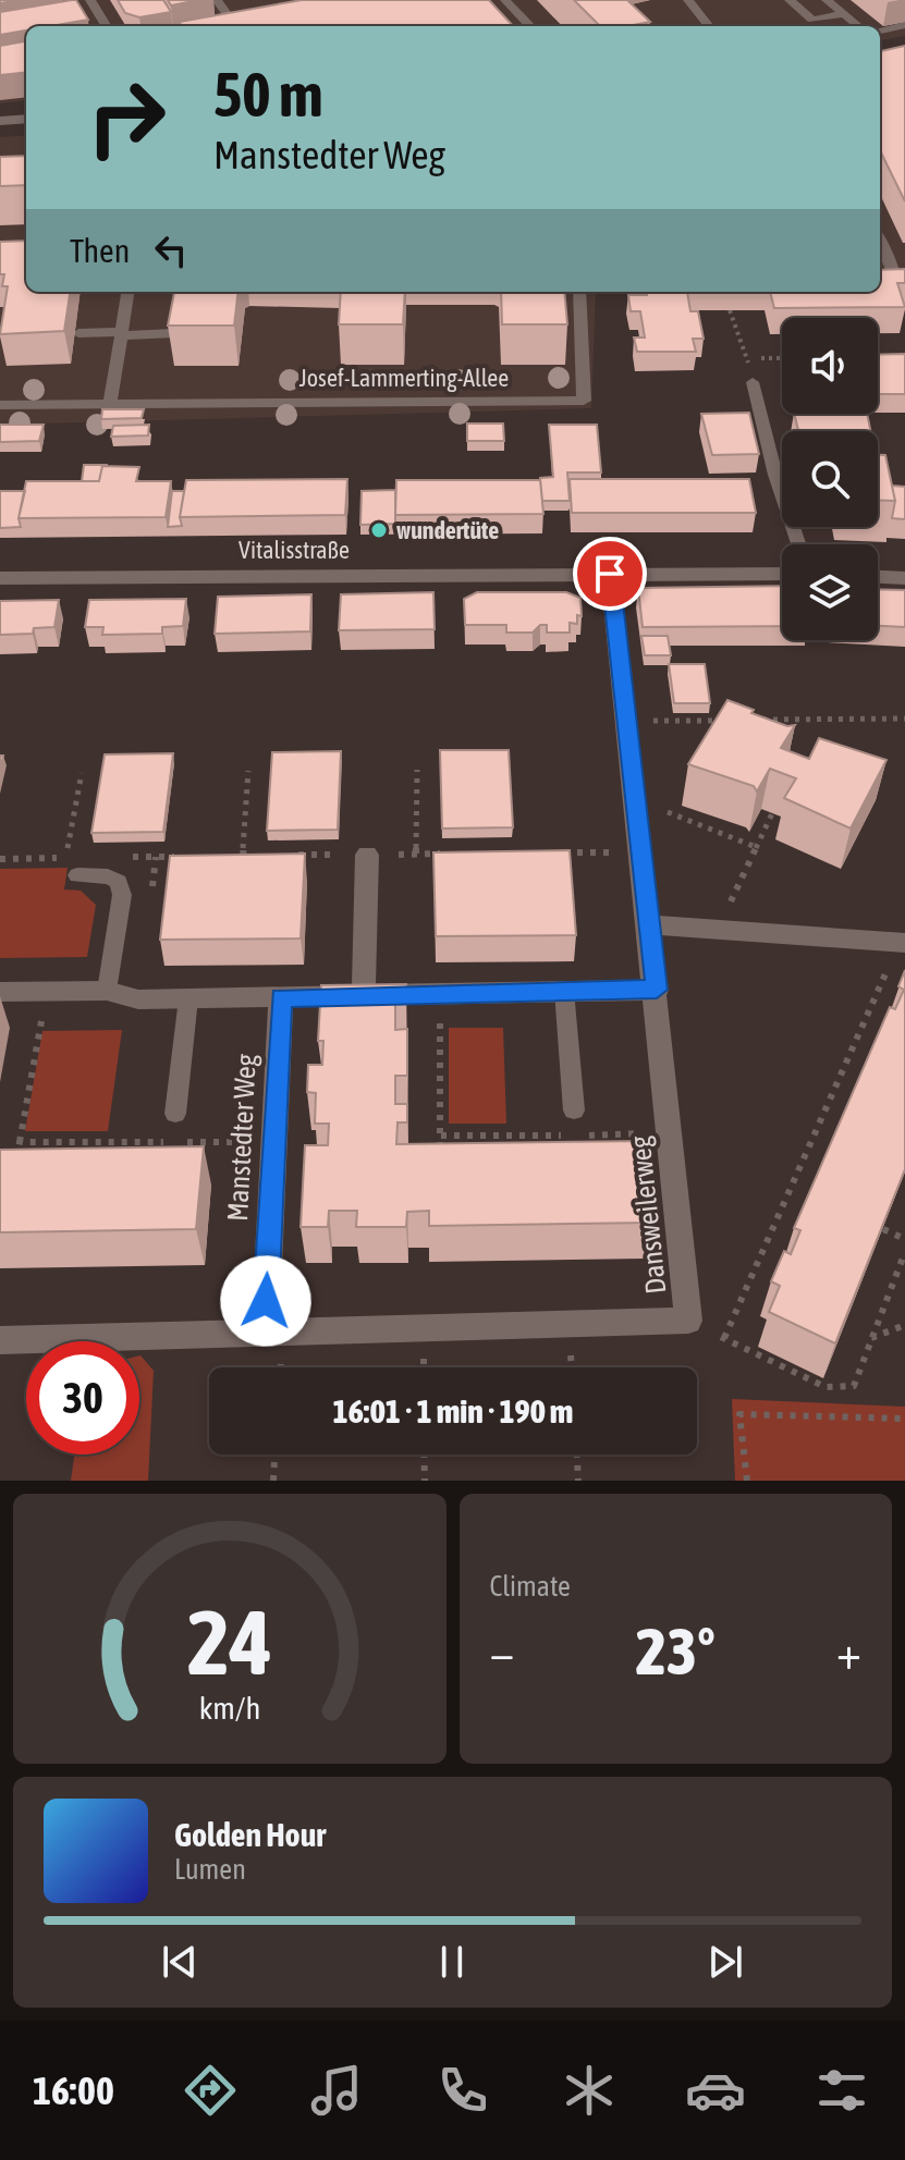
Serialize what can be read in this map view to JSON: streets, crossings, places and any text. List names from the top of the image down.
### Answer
{
  "streets": {
    "street": ["Vitalisstraße", "Manstedter Weg", "Dansweilerweg"],
    "lane": ["Josef-Lammerting-Allee"]
  },
  "crossings": [
    ["Vitalisstraße", "Dansweilerweg"],
    ["Manstedter Weg", "Dansweilerweg"]
  ],
  "places": ["wundertüte"],
  "page": {
    "turn": ["50 m", "Manstedter Weg"],
    "then": "Then",
    "limit": "30",
    "trip": "16:01 · 1 min · 190 m",
    "tile": "Climate",
    "heat": ["−", "23°", "+"],
    "song": ["Golden Hour", "Lumen"],
    "tabs": "16:00",
    "gauge": ["24", "km/h"]
  }
}
